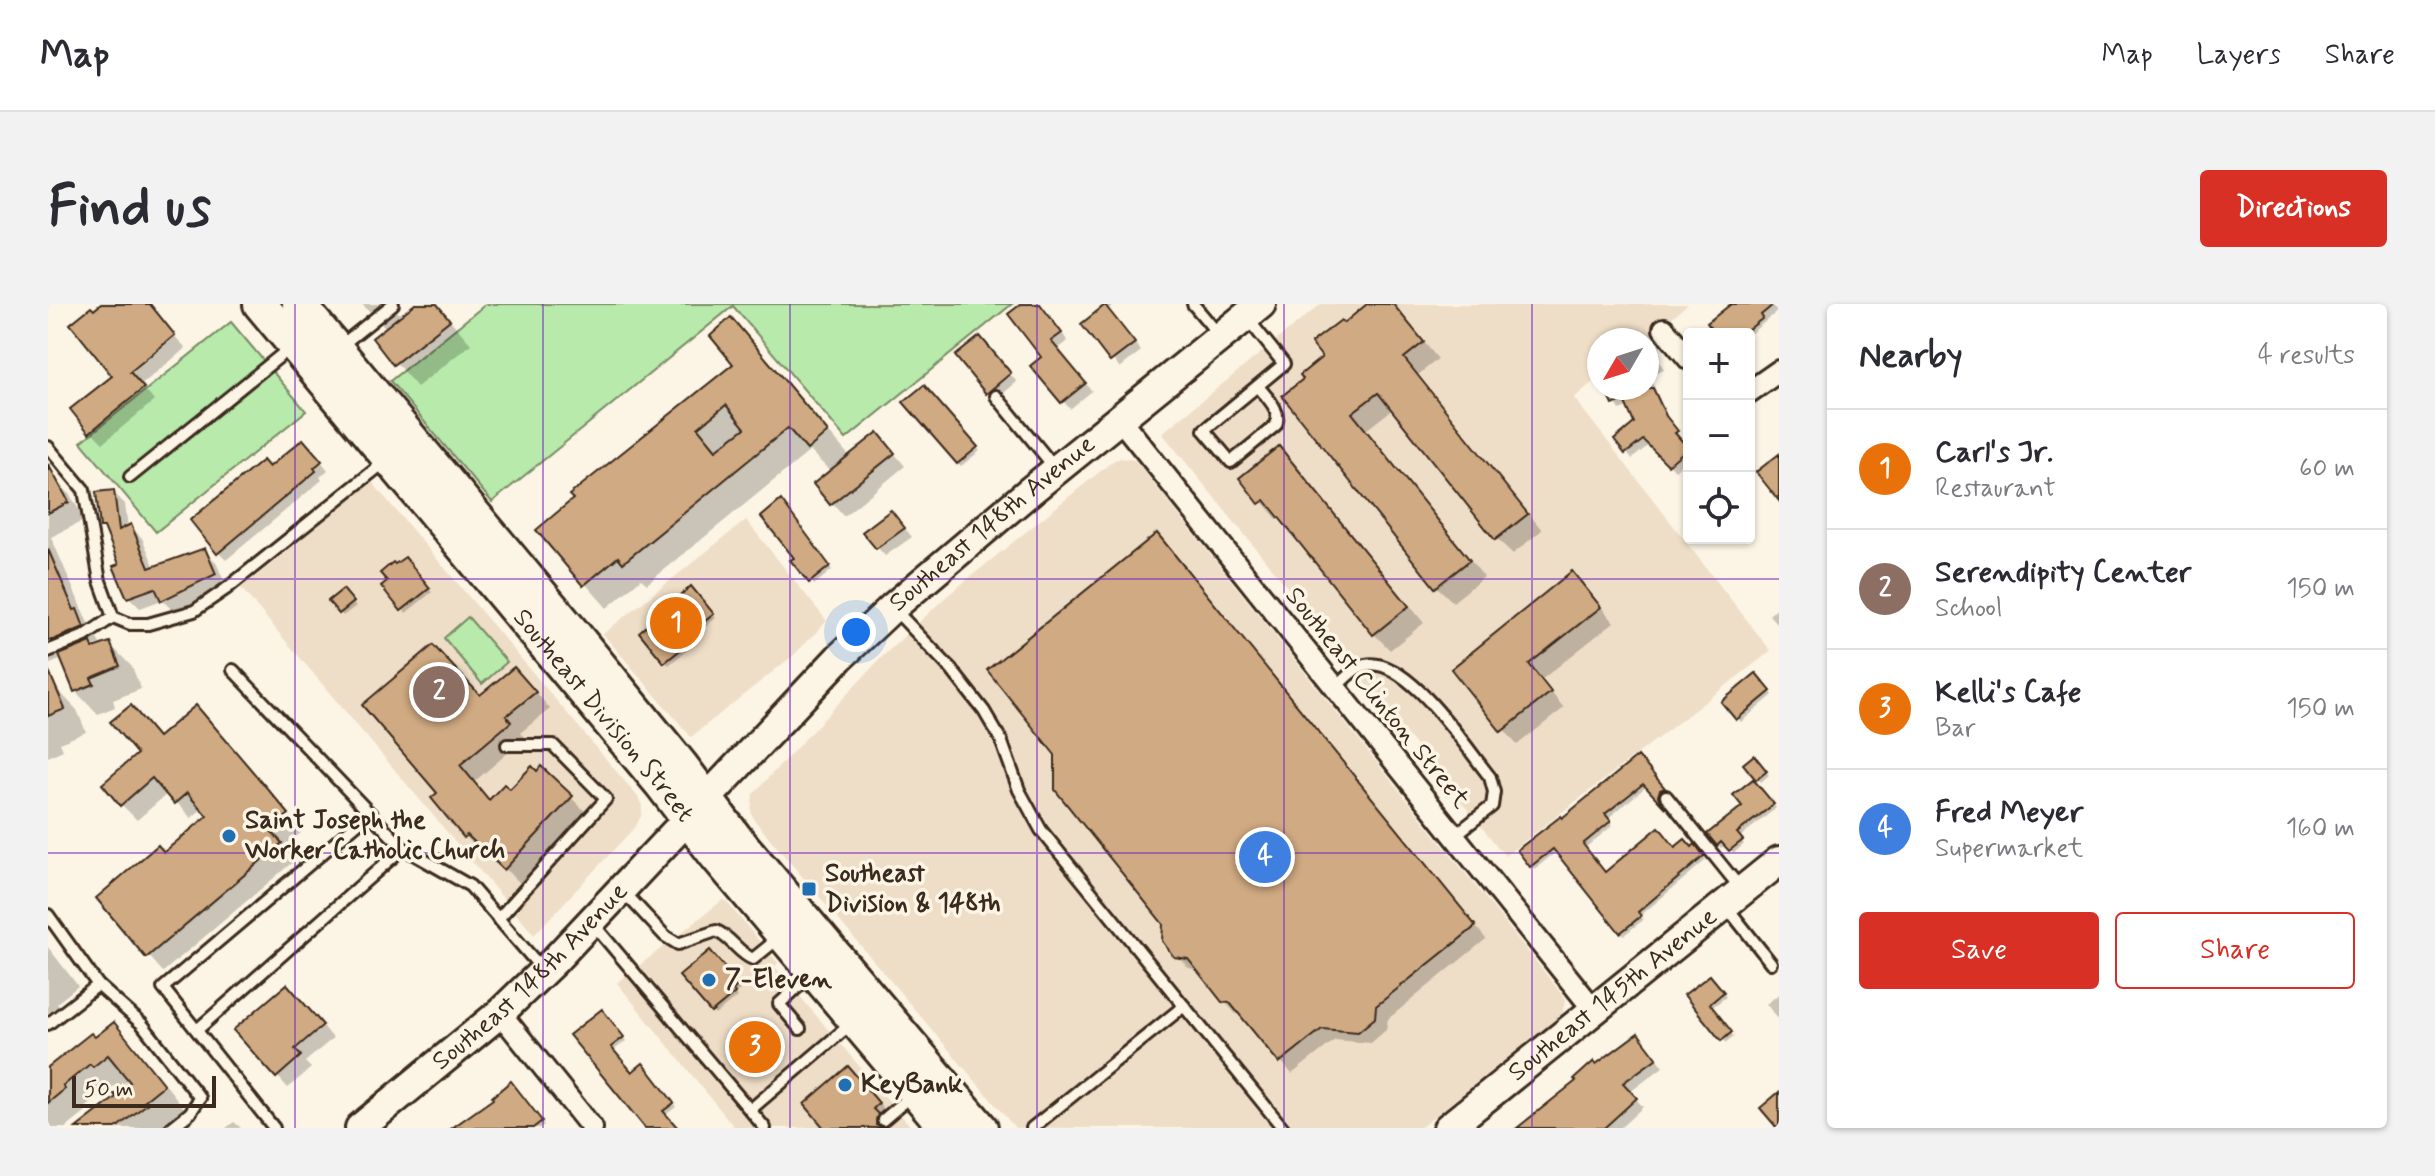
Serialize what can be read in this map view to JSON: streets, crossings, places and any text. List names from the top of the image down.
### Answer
{
  "streets": {
    "main road": ["Southeast 148th Avenue", "Southeast Division Street", "Southeast 145th Avenue"],
    "street": ["Southeast Clinton Street"]
  },
  "crossings": [
    ["Southeast 148th Avenue", "Southeast Clinton Street"],
    ["Southeast 148th Avenue", "Southeast Division Street"],
    ["Southeast Clinton Street", "Southeast 145th Avenue"]
  ],
  "places": {
    "other": ["Saint Joseph the Worker Catholic Church", "7-Eleven", "KeyBank"],
    "transit": ["Southeast Division & 148th"]
  },
  "scale_bar": "50 m",
  "north": "bottom left",
  "page": {
    "header": "Map",
    "nav": ["Map", "Layers", "Share"],
    "buttons": [
      "Directions",
      ["Save", "Share"]
    ],
    "title": "Find us",
    "heading": ["Nearby", "4 results"],
    "map_buttons": ["+", "−"],
    "list": [
      {
        "mark": "1",
        "name": "Carl's Jr.",
        "note": "Restaurant",
        "value": "60 m"
      },
      {
        "mark": "2",
        "name": "Serendipity Center",
        "note": "School",
        "value": "150 m"
      },
      {
        "mark": "3",
        "name": "Kelli's Cafe",
        "note": "Bar",
        "value": "150 m"
      },
      {
        "mark": "4",
        "name": "Fred Meyer",
        "note": "Supermarket",
        "value": "160 m"
      }
    ],
    "pins": [
      "1",
      "2",
      "4",
      "3"
    ],
    "scale": "50 m"
  }
}
